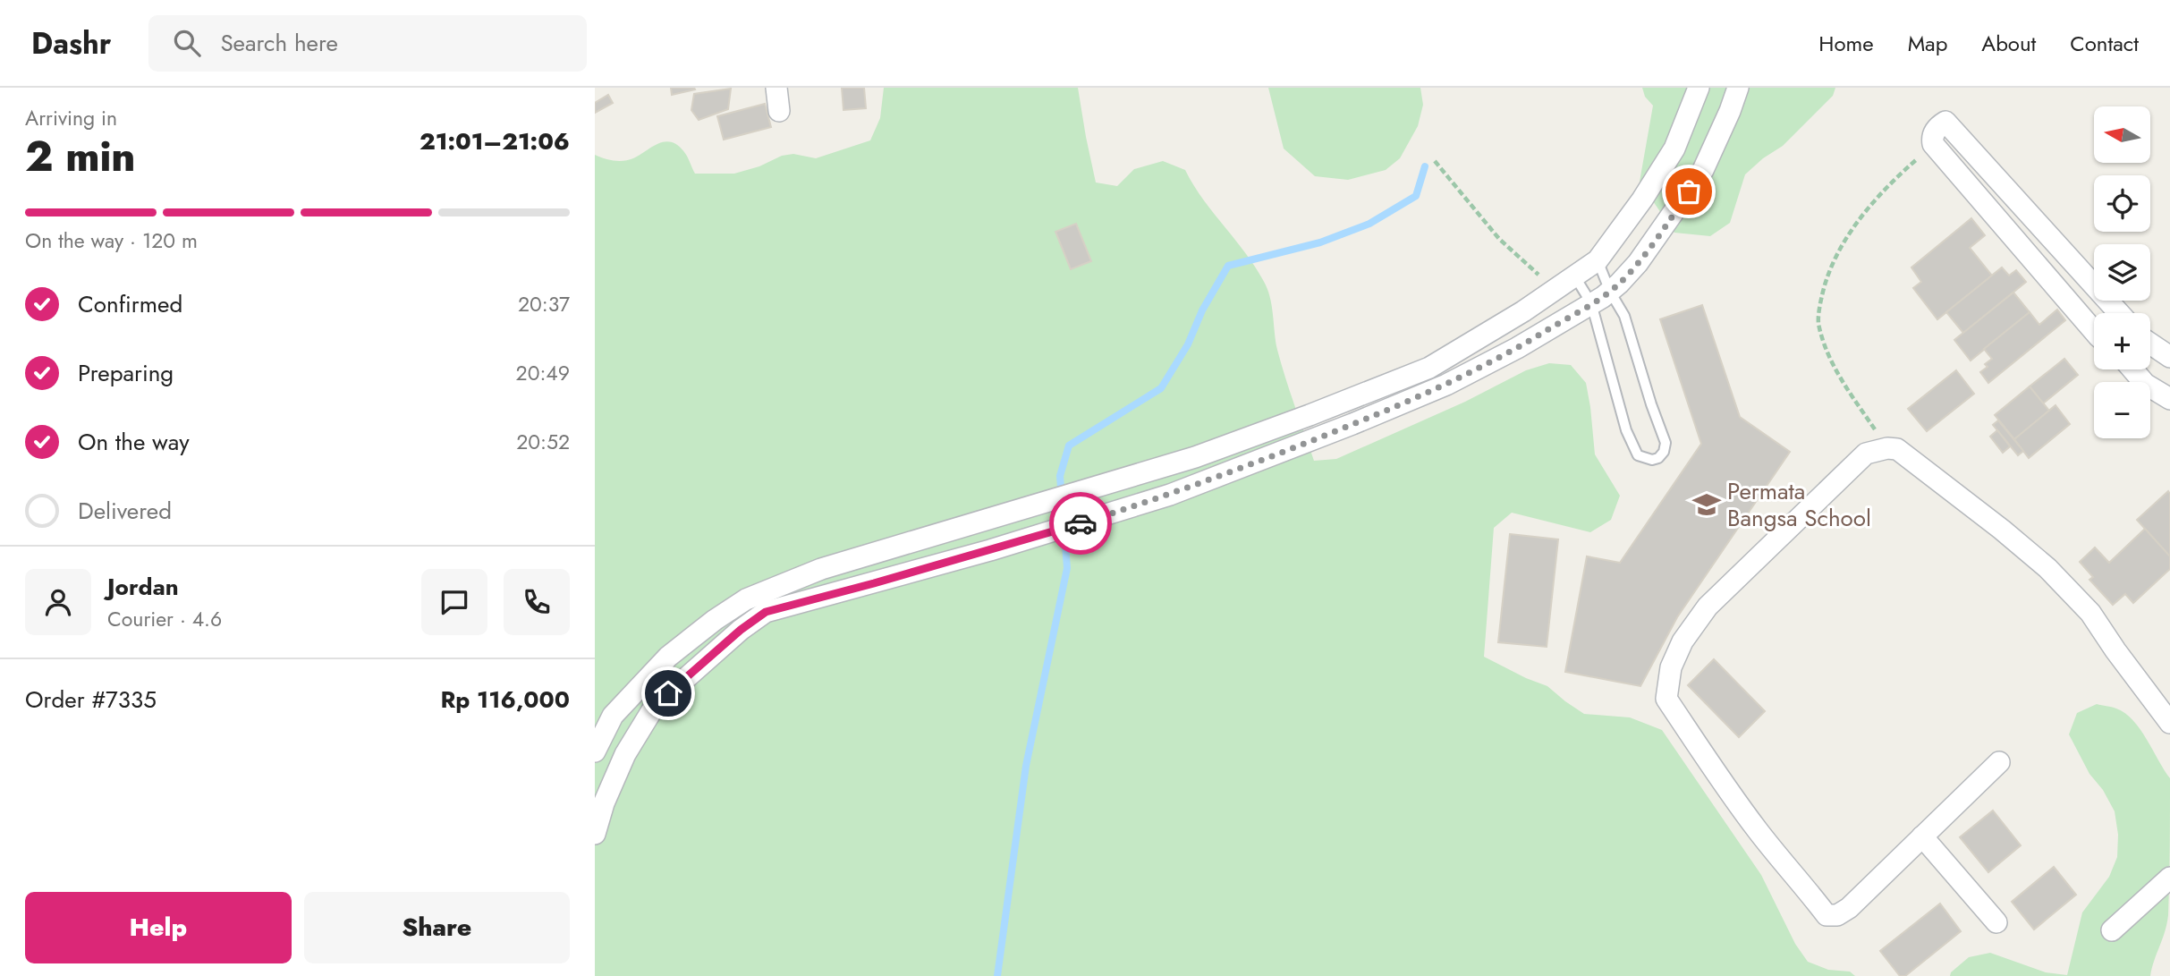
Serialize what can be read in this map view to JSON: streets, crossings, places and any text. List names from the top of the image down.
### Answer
{
  "places": {
    "school or university": ["Permata Bangsa School"]
  },
  "north": "left",
  "page": {
    "header": "Dashr",
    "search": "Search here",
    "nav": [
      "Home",
      "Map",
      "About",
      "Contact"
    ],
    "heading": ["2 min", "Arriving in", "21:01–21:06"],
    "panel": [
      "Jordan",
      "Courier · 4.6",
      "Order #7335",
      "Rp 116,000"
    ],
    "map_buttons": ["+", "−"],
    "bar": "On the way · 120 m",
    "list": [
      ["Confirmed", "20:37"],
      ["Preparing", "20:49"],
      ["On the way", "20:52"],
      "Delivered"
    ],
    "buttons": ["Help", "Share"]
  }
}
